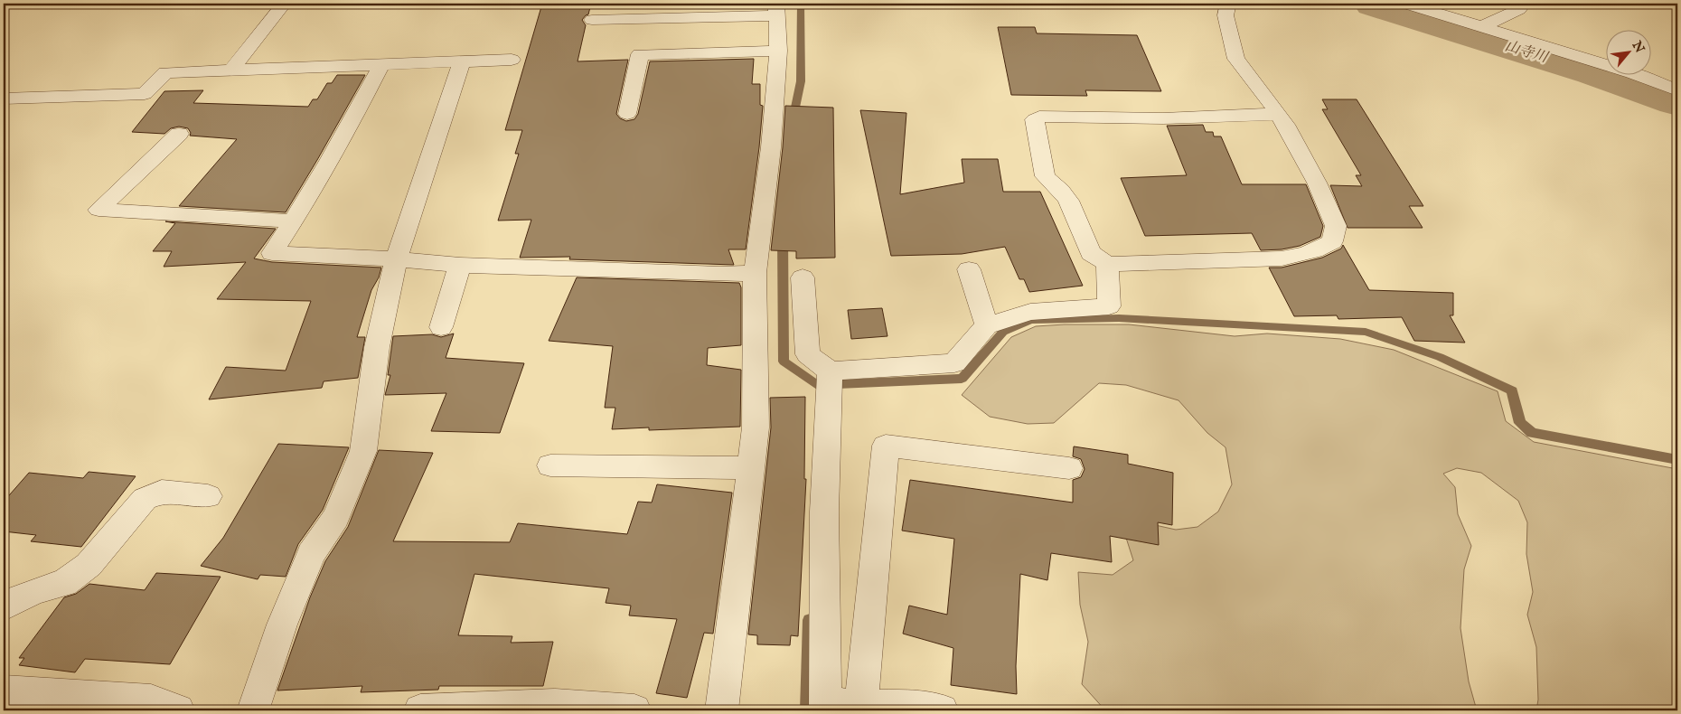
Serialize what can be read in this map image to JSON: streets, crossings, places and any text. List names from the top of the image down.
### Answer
{
  "water": ["山寺川"],
  "north": "top right"
}
